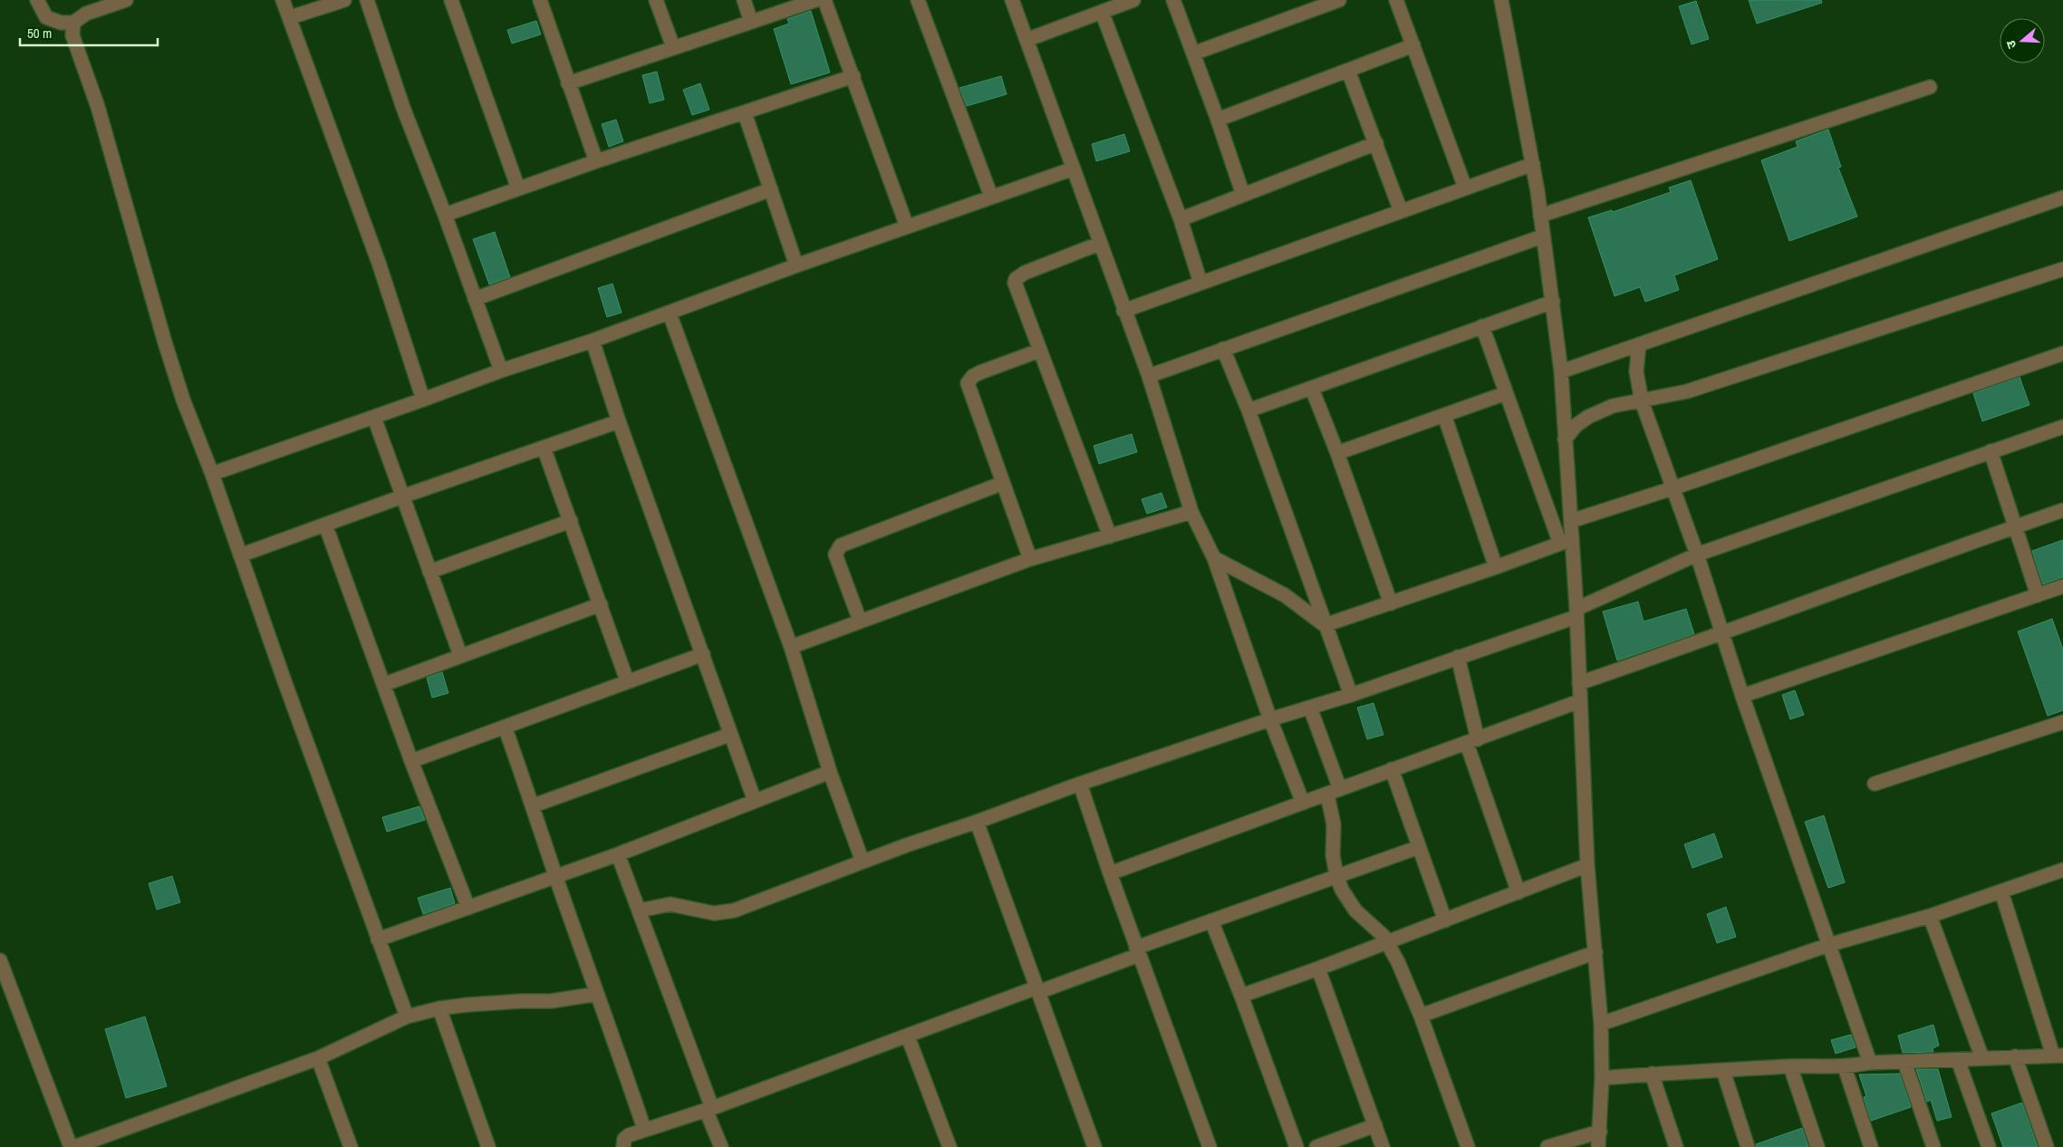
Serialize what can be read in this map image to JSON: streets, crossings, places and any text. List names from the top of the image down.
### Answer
{
  "scale_bar": "50 m",
  "north": "left"
}
